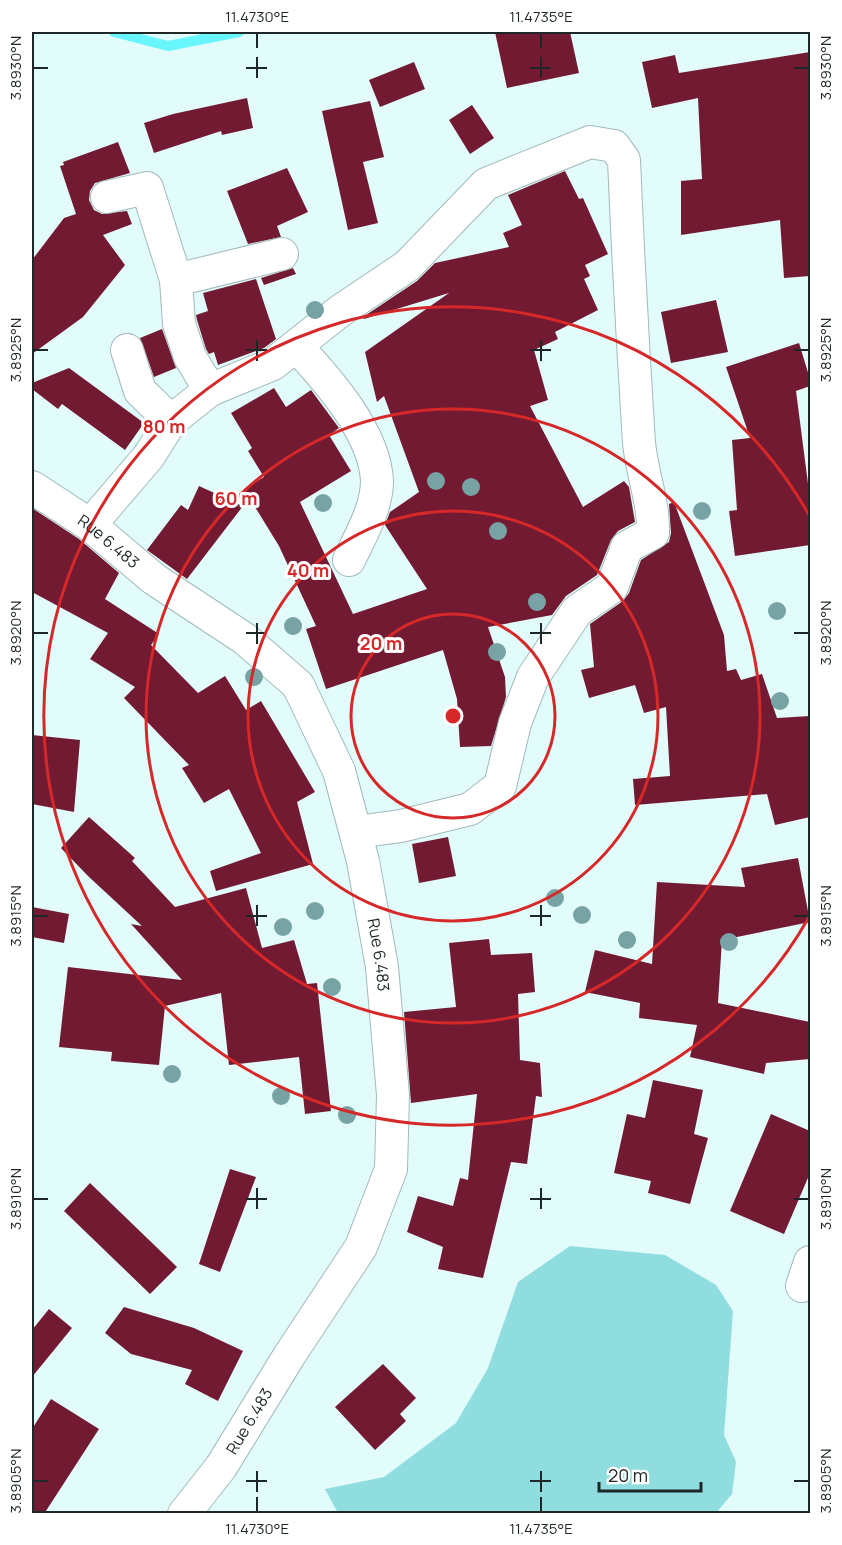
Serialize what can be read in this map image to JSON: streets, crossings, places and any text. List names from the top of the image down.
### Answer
{
  "streets": {
    "street": ["Rue 6.483"]
  },
  "scale_bar": "20 m",
  "coordinates": [
    "11.4730°E",
    "11.4735°E",
    "3.8930°N",
    "3.8925°N",
    "3.8920°N",
    "3.8915°N",
    "3.8910°N",
    "3.8905°N"
  ],
  "rings": [
    "80 m",
    "60 m",
    "40 m",
    "20 m"
  ]
}
